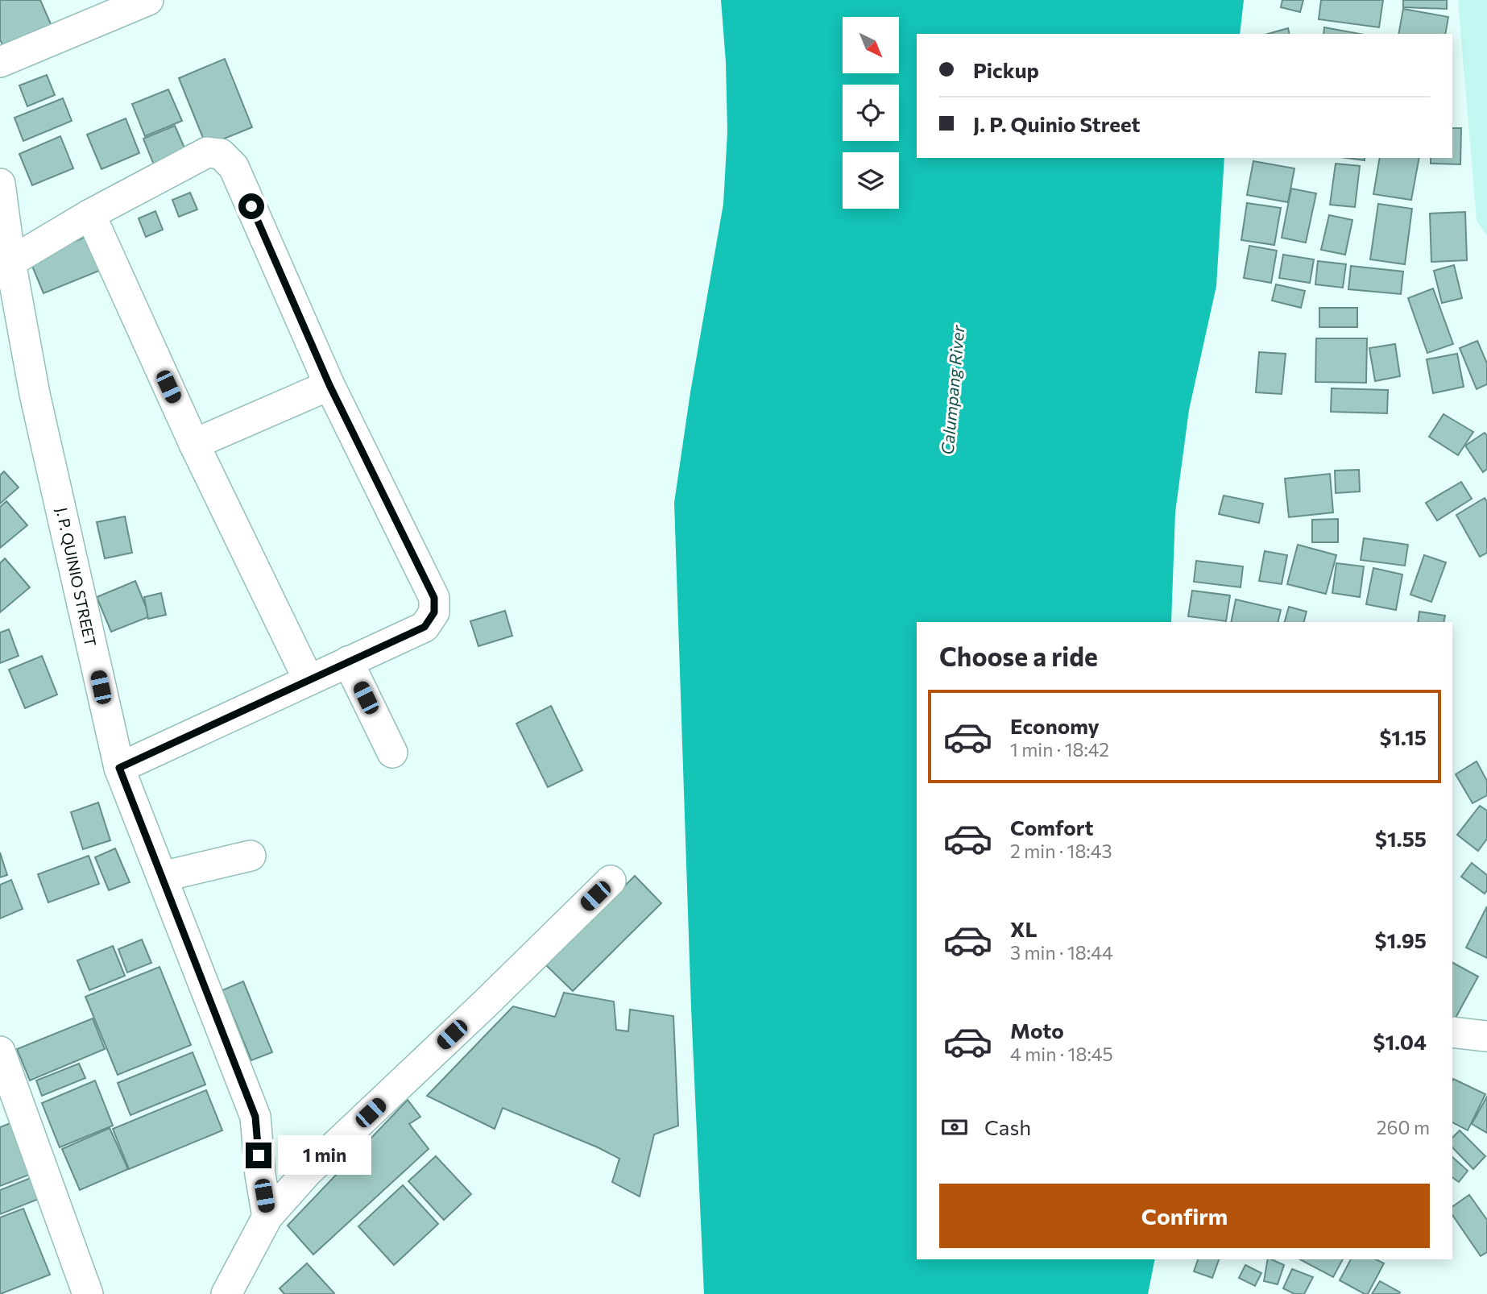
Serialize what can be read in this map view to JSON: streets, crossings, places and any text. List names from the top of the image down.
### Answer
{
  "streets": {
    "street": ["J. P. QUINIO STREET"]
  },
  "water": ["Calumpang River"],
  "north": "bottom right",
  "page": {
    "banner": ["Pickup", "J. P. Quinio Street"],
    "heading": "Choose a ride",
    "list": [
      {
        "name": "Economy",
        "note": "1 min · 18:42",
        "value": "$1.15"
      },
      {
        "name": "Comfort",
        "note": "2 min · 18:43",
        "value": "$1.55"
      },
      {
        "name": "XL",
        "note": "3 min · 18:44",
        "value": "$1.95"
      },
      {
        "name": "Moto",
        "note": "4 min · 18:45",
        "value": "$1.04"
      }
    ],
    "pay": ["Cash", "260 m"],
    "bubble": "1 min",
    "buttons": "Confirm"
  }
}
